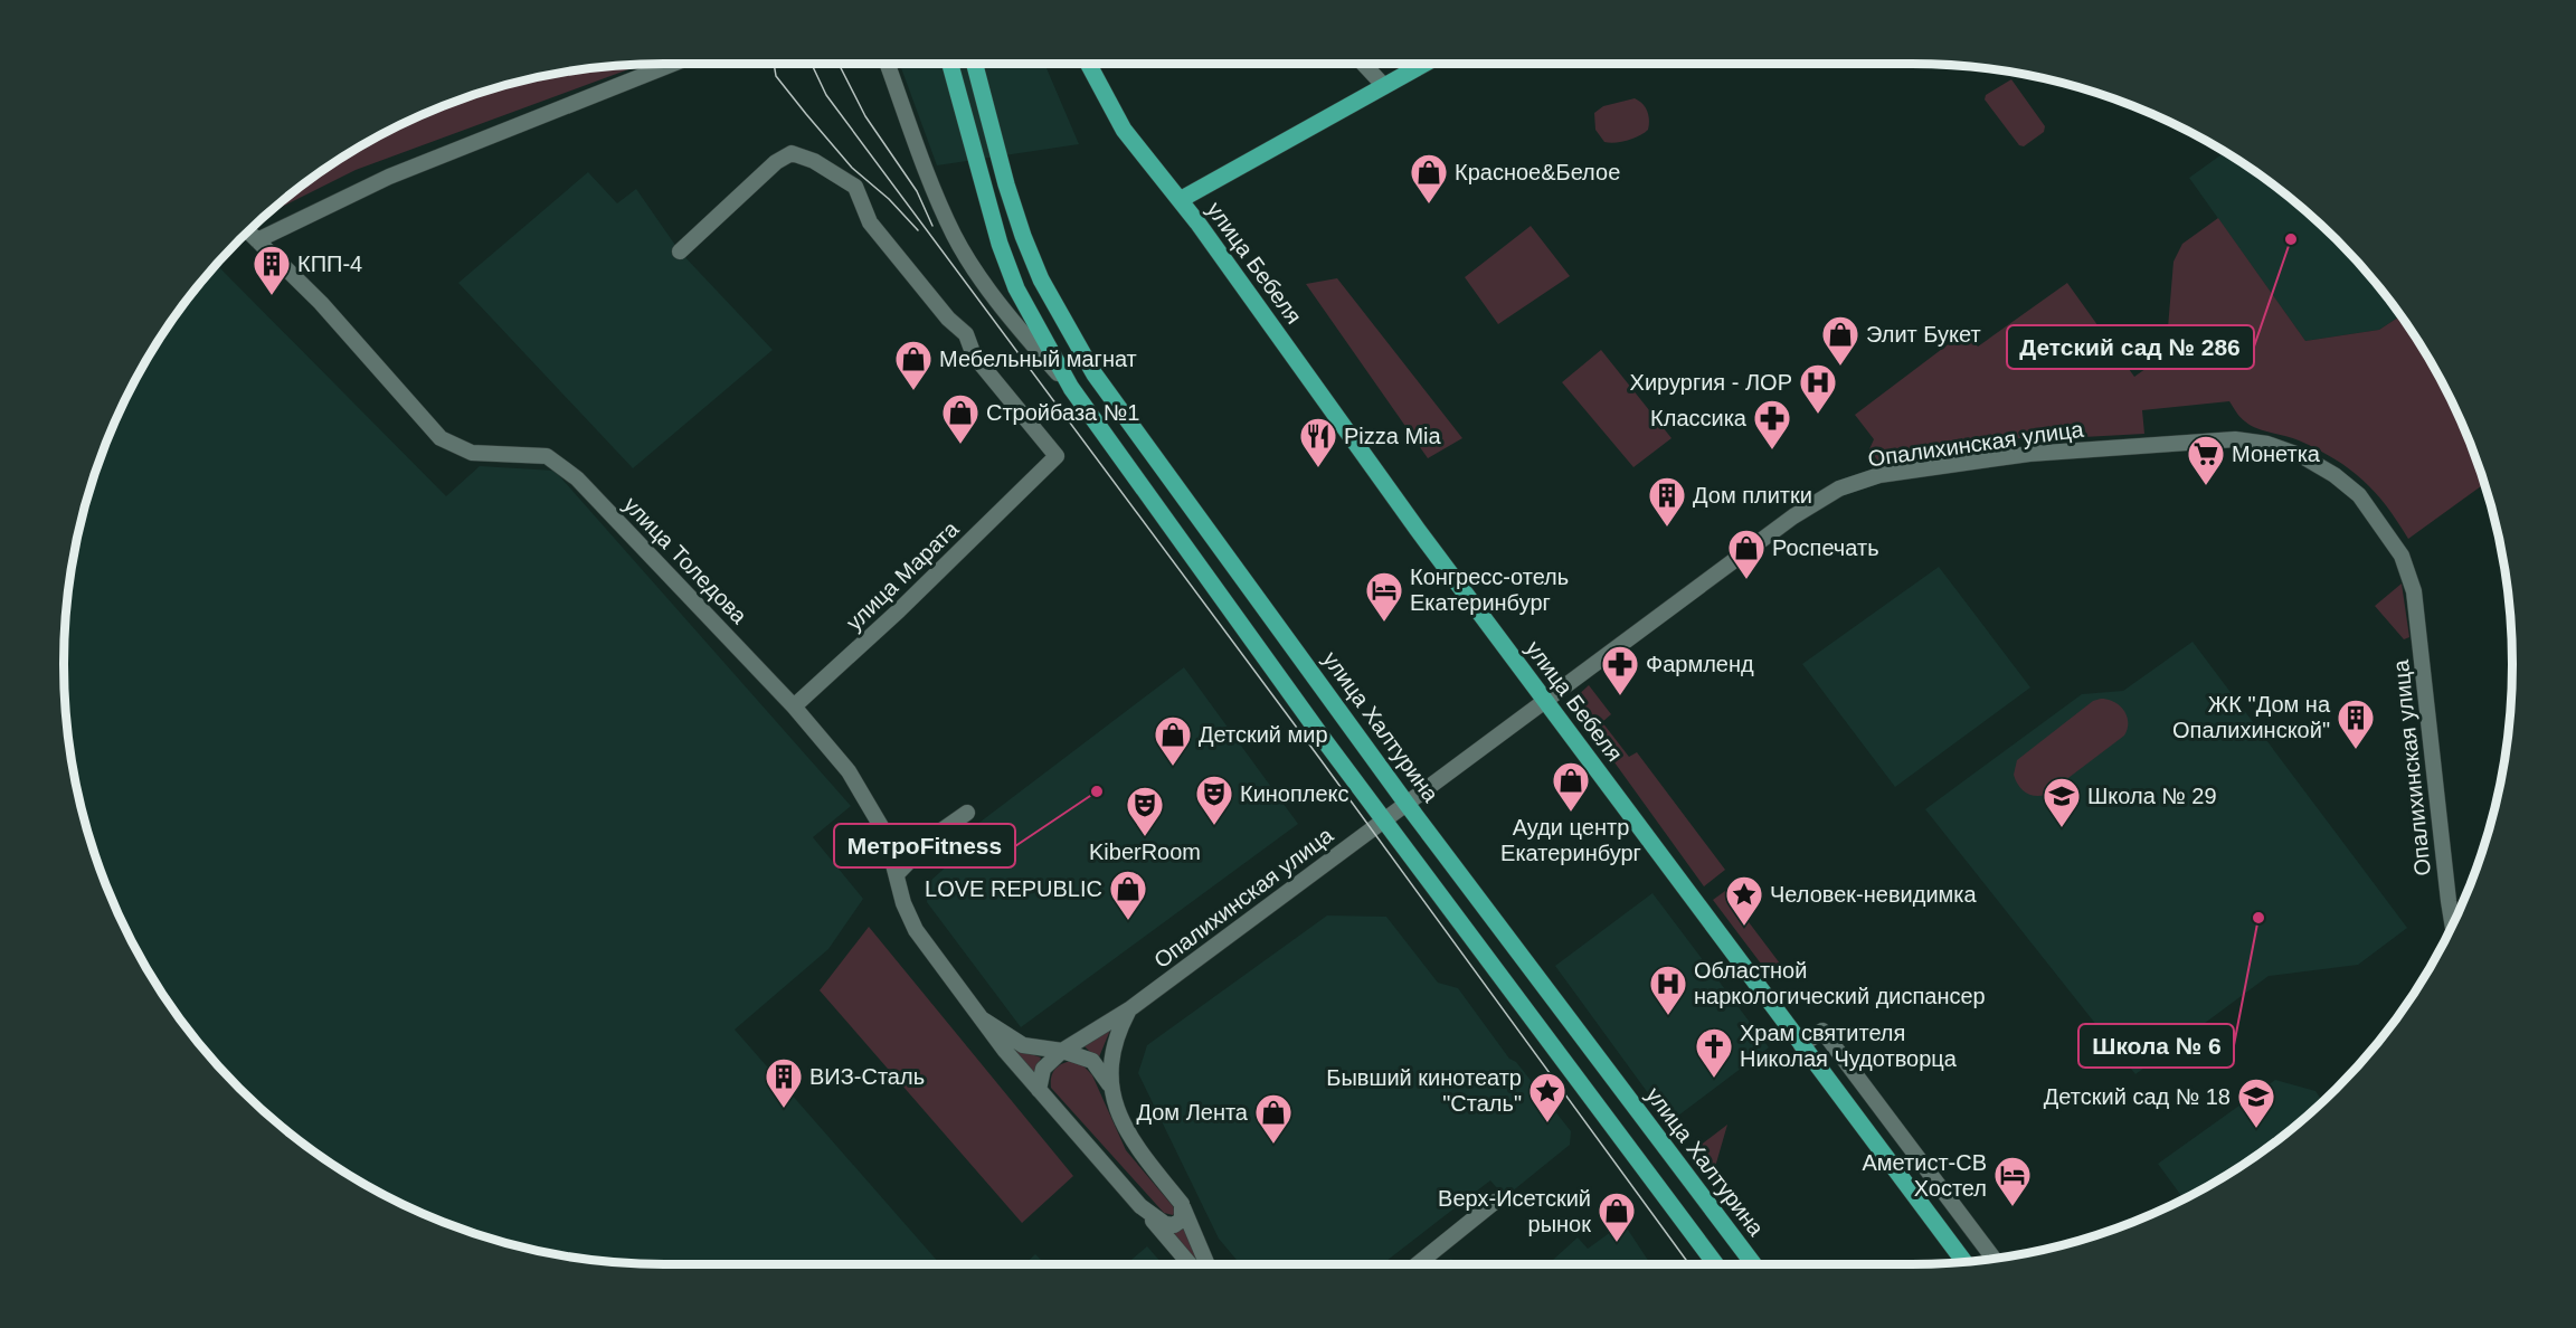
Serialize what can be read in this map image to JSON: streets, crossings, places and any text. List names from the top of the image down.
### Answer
{
  "streets": {
    "main road": ["улица Бебеля", "улица Халтурина"],
    "street": ["Опалихинская улица", "улица Толедова", "улица Марата"]
  },
  "crossings": [
    ["улица Бебеля", "Опалихинская улица"],
    ["Опалихинская улица", "улица Толедова"],
    ["Опалихинская улица", "улица Халтурина"],
    ["улица Толедова", "улица Марата"]
  ],
  "places": {
    "shop": [
      "Красное&Белое",
      "Элит Букет",
      "Мебельный магнат",
      "Стройбаза №1",
      "Роспечать",
      "Детский мир",
      "Ауди центр Екатеринбург",
      "LOVE REPUBLIC",
      "Дом Лента",
      "Верх-Исетский рынок"
    ],
    "other": ["Детский сад № 286", "МетроFitness", "Школа № 6"],
    "building": [
      "КПП-4",
      "Дом плитки",
      "ЖК \"Дом на Опалихинской\"",
      "ВИЗ-Сталь"
    ],
    "hospital": ["Хирургия - ЛОР", "Областной наркологический диспансер"],
    "pharmacy": ["Классика", "Фармленд"],
    "restaurant": ["Pizza Mia"],
    "supermarket": ["Монетка"],
    "hotel": ["Конгресс-отель Екатеринбург", "Аметист-СВ Хостел"],
    "theatre": ["Киноплекс", "KiberRoom"],
    "school or university": ["Школа № 29", "Детский сад № 18"],
    "place": ["Человек-невидимка", "Бывший кинотеатр \"Сталь\""],
    "church": ["Храм святителя Николая Чудотворца"]
  }
}
